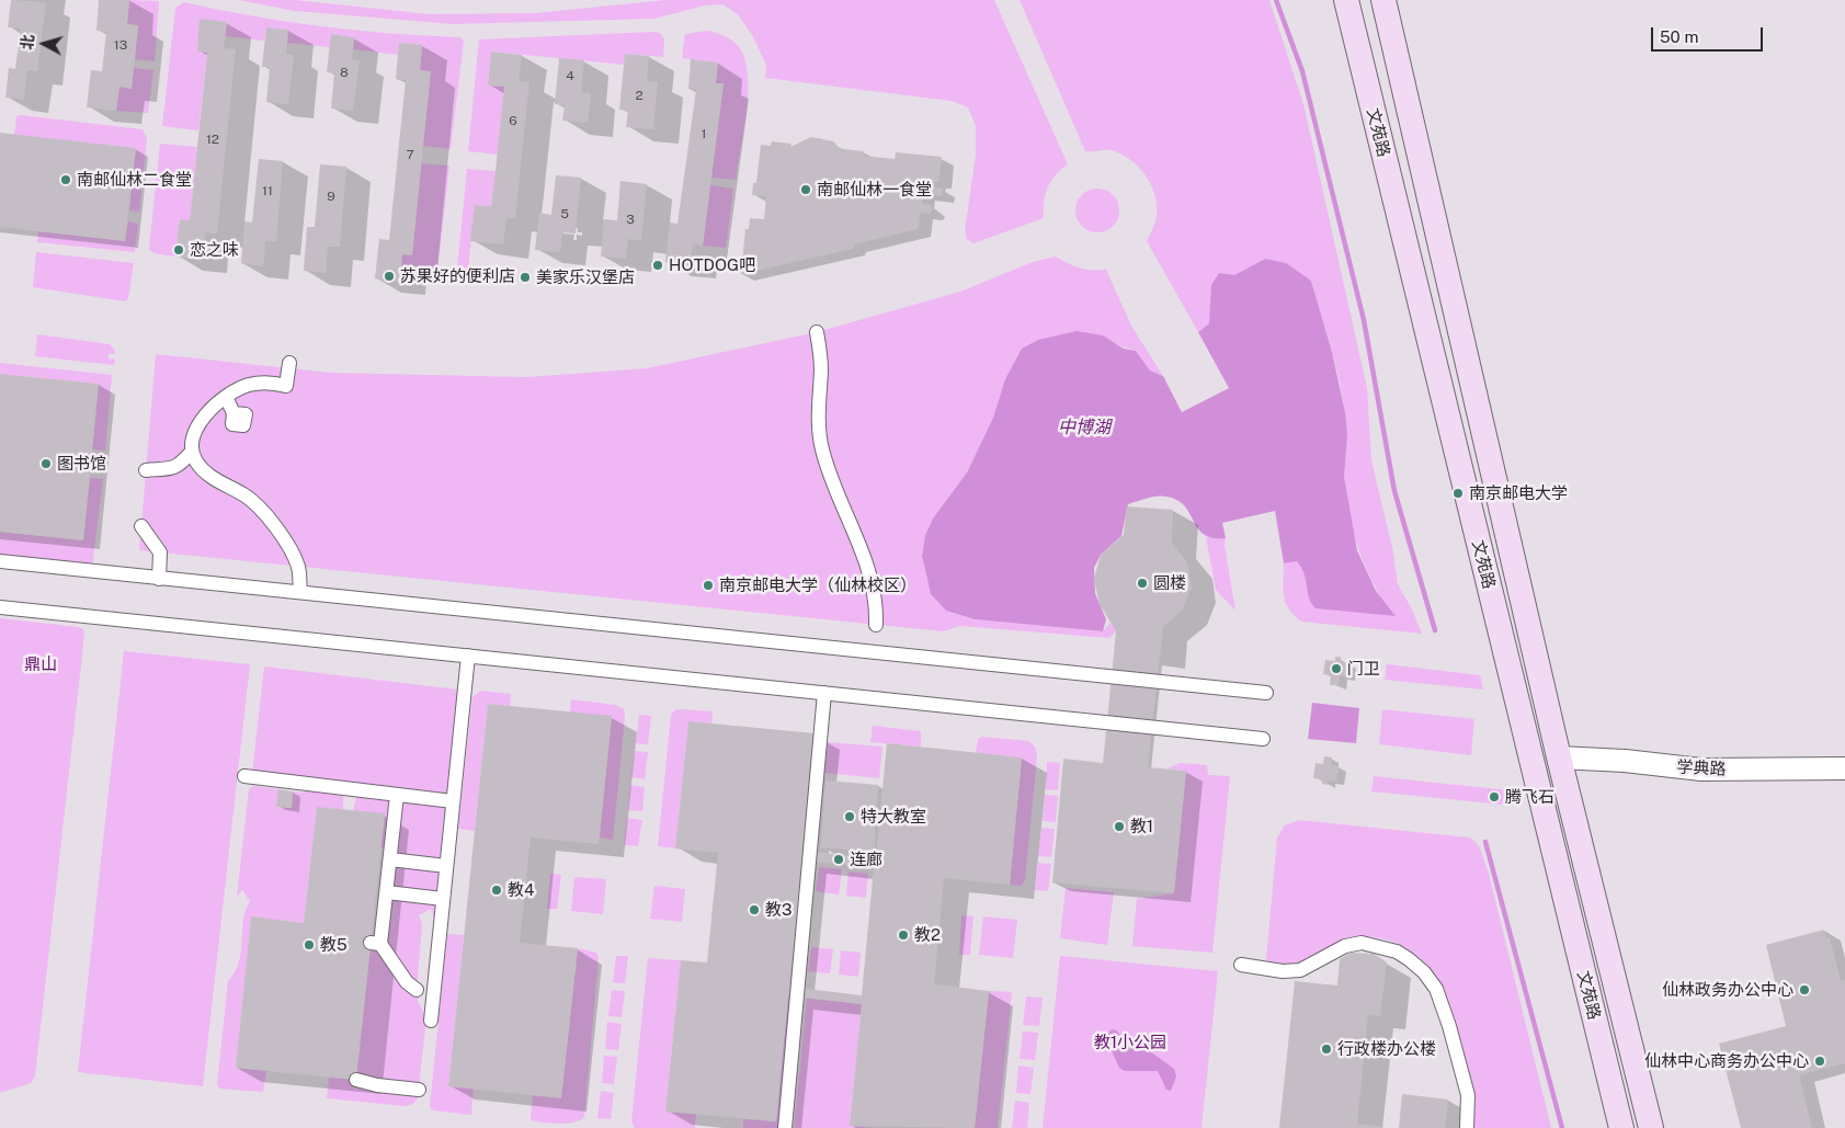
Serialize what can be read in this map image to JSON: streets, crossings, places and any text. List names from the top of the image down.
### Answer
{
  "streets": {
    "main road": ["文苑路"],
    "street": ["学典路"]
  },
  "crossings": [
    ["文苑路", "学典路"]
  ],
  "water": ["中博湖"],
  "parks": ["鼎山", "教1小公园"],
  "places": [
    "南邮仙林二食堂",
    "南邮仙林一食堂",
    "恋之味",
    "HOTDOG吧",
    "苏果好的便利店",
    "美家乐汉堡店",
    "图书馆",
    "南京邮电大学",
    "圆楼",
    "南京邮电大学（仙林校区）",
    "门卫",
    "腾飞石",
    "特大教室",
    "教1",
    "连廊",
    "教4",
    "教3",
    "教2",
    "教5",
    "仙林政务办公中心",
    "行政楼办公楼",
    "仙林中心商务办公中心"
  ],
  "house_numbers": [
    "13",
    "8",
    "4",
    "2",
    "6",
    "1",
    "12",
    "7",
    "11",
    "9",
    "5",
    "3"
  ],
  "scale_bar": "50 m",
  "north": "left"
}
